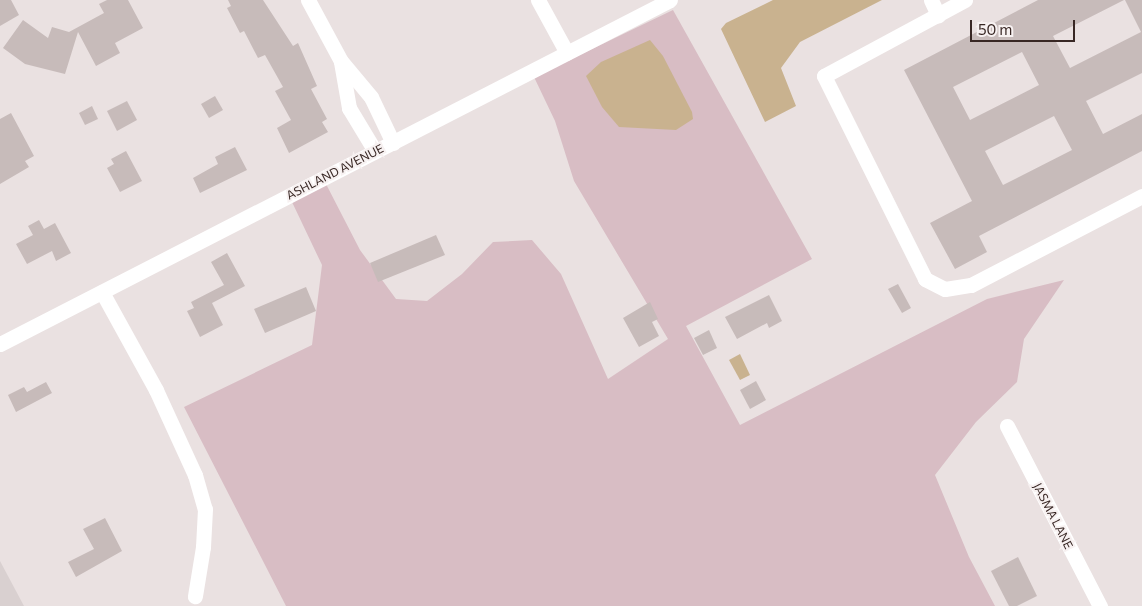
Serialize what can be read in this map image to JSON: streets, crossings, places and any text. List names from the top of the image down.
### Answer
{
  "streets": {
    "street": ["ASHLAND AVENUE", "JASMA LANE"]
  },
  "scale_bar": "50 m"
}
